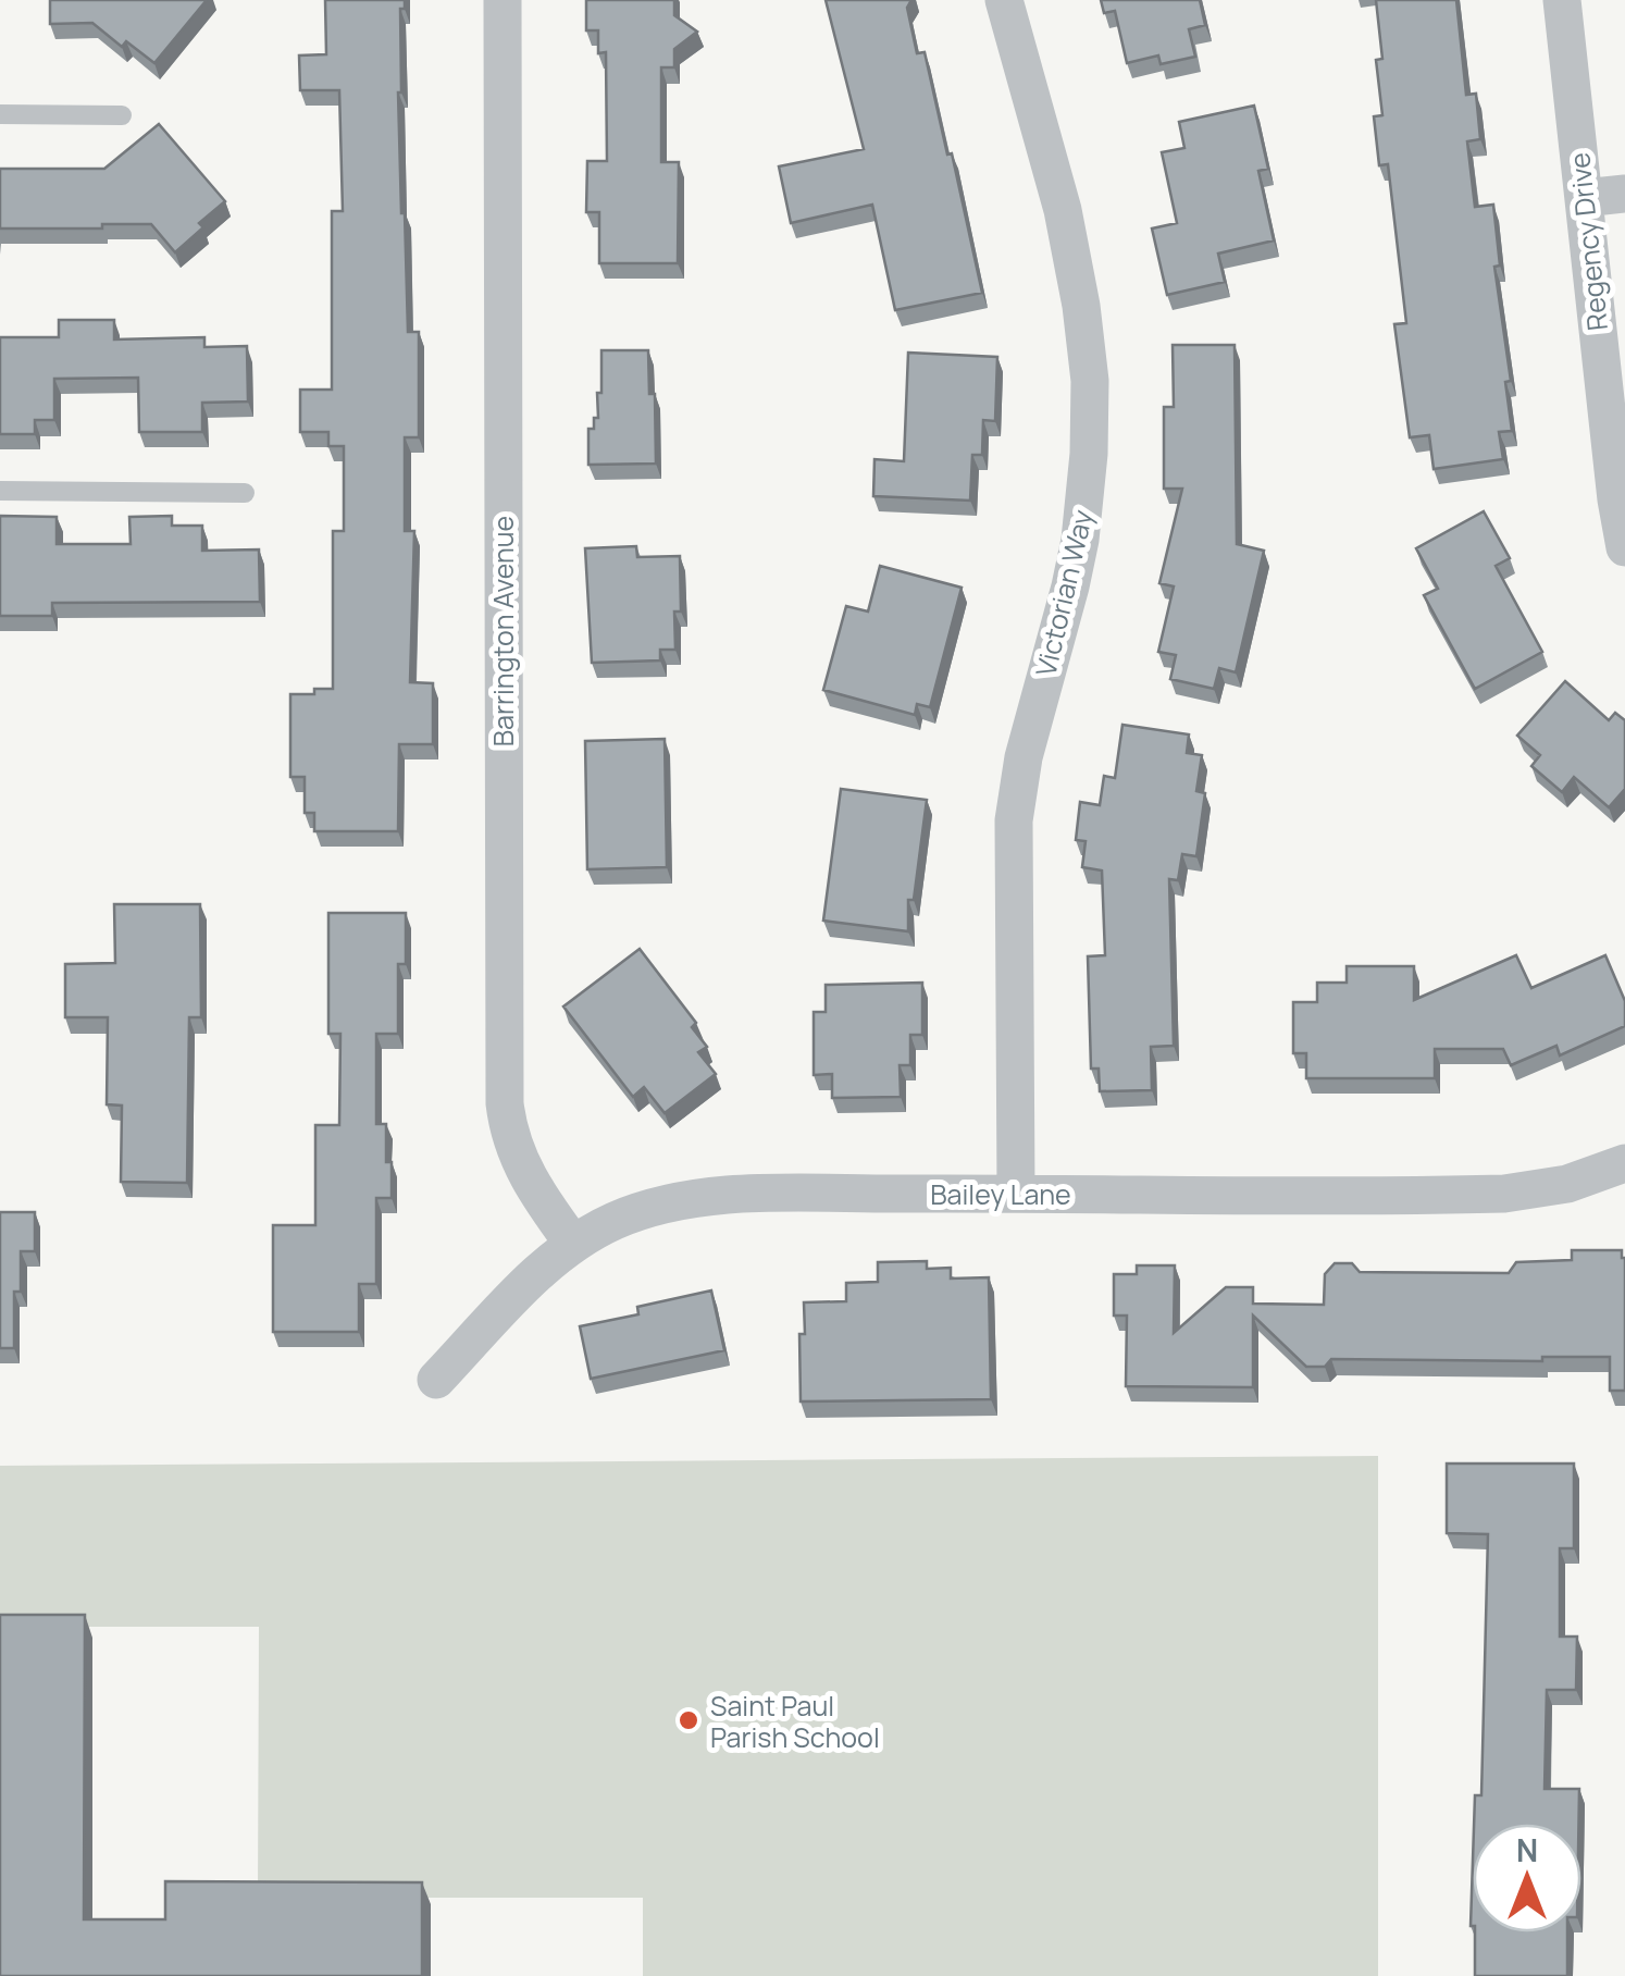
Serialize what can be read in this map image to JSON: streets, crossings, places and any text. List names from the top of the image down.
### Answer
{
  "streets": {
    "street": [
      "Regency Drive",
      "Victorian Way",
      "Barrington Avenue",
      "Bailey Lane"
    ]
  },
  "crossings": [
    ["Victorian Way", "Bailey Lane"],
    ["Barrington Avenue", "Bailey Lane"]
  ],
  "places": ["Saint Paul Parish School"],
  "north": "top"
}
